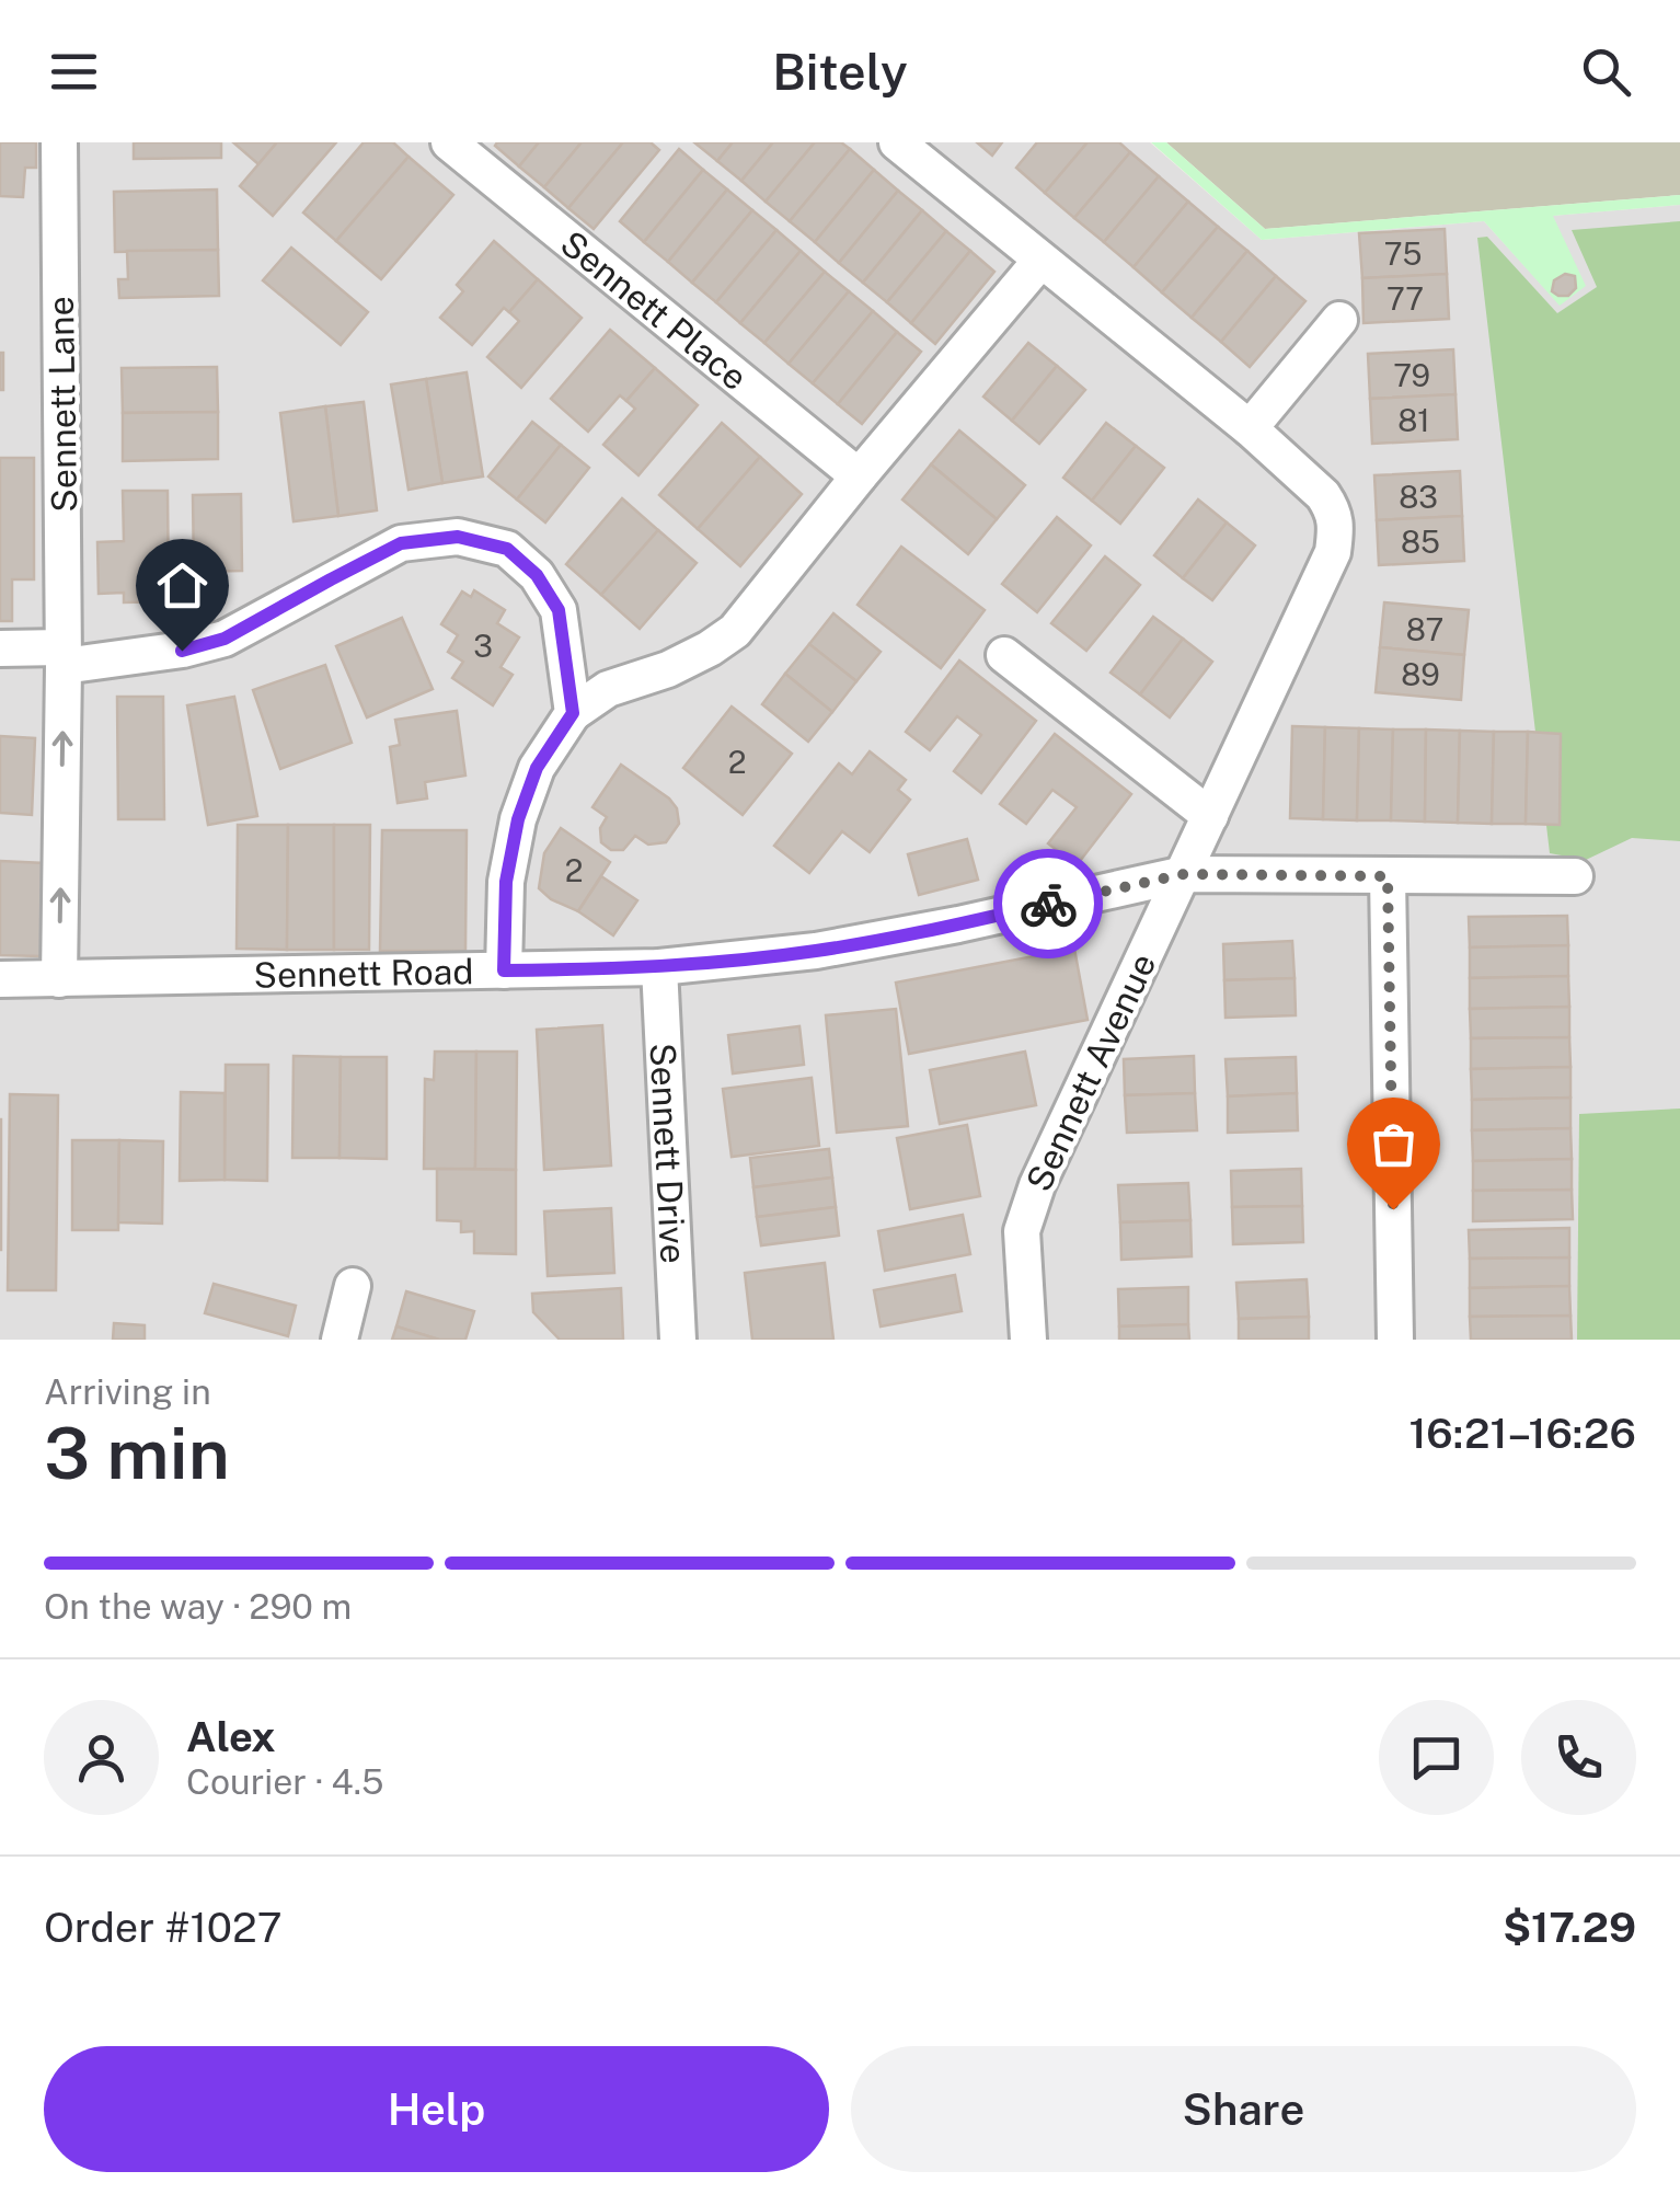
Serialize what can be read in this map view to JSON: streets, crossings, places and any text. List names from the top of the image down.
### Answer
{
  "streets": {
    "street": [
      "Sennett Place",
      "Sennett Lane",
      "Sennett Road",
      "Sennett Avenue",
      "Sennett Drive"
    ]
  },
  "crossings": [
    ["Sennett Lane", "Sennett Road"],
    ["Sennett Road", "Sennett Avenue"],
    ["Sennett Road", "Sennett Drive"]
  ],
  "one_way": ["Sennett Lane"],
  "house_numbers": [
    "75",
    "77",
    "79",
    "81",
    "83",
    "85",
    "87",
    "3",
    "89",
    "2",
    "2"
  ],
  "page": {
    "header": "Bitely",
    "heading": ["3 min", "Arriving in", "16:21–16:26"],
    "panel": [
      "Alex",
      "Courier · 4.5",
      "Order #1027",
      "$17.29"
    ],
    "bar": "On the way · 290 m",
    "buttons": ["Help", "Share"]
  }
}
